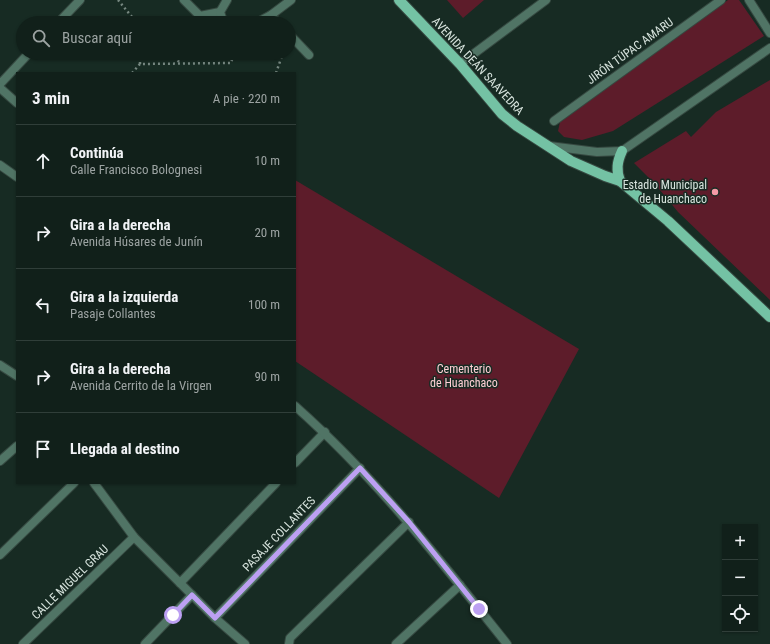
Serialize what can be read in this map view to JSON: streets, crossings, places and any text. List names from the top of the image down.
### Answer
{
  "streets": {
    "main road": ["AVENIDA DEÁN SAAVEDRA"],
    "street": ["JIRÓN TÚPAC AMARU", "PASAJE COLLANTES", "CALLE MIGUEL GRAU"]
  },
  "parks": ["Cementerio de Huanchaco"],
  "places": ["Estadio Municipal de Huanchaco"],
  "page": {
    "search": "Buscar aquí",
    "heading": ["3 min", "A pie · 220 m"],
    "list": [
      ["Continúa", "Calle Francisco Bolognesi", "10 m"],
      ["Gira a la derecha", "Avenida Húsares de Junín", "20 m"],
      ["Gira a la izquierda", "Pasaje Collantes", "100 m"],
      ["Gira a la derecha", "Avenida Cerrito de la Virgen", "90 m"],
      "Llegada al destino"
    ],
    "map_buttons": ["+", "−"]
  }
}
